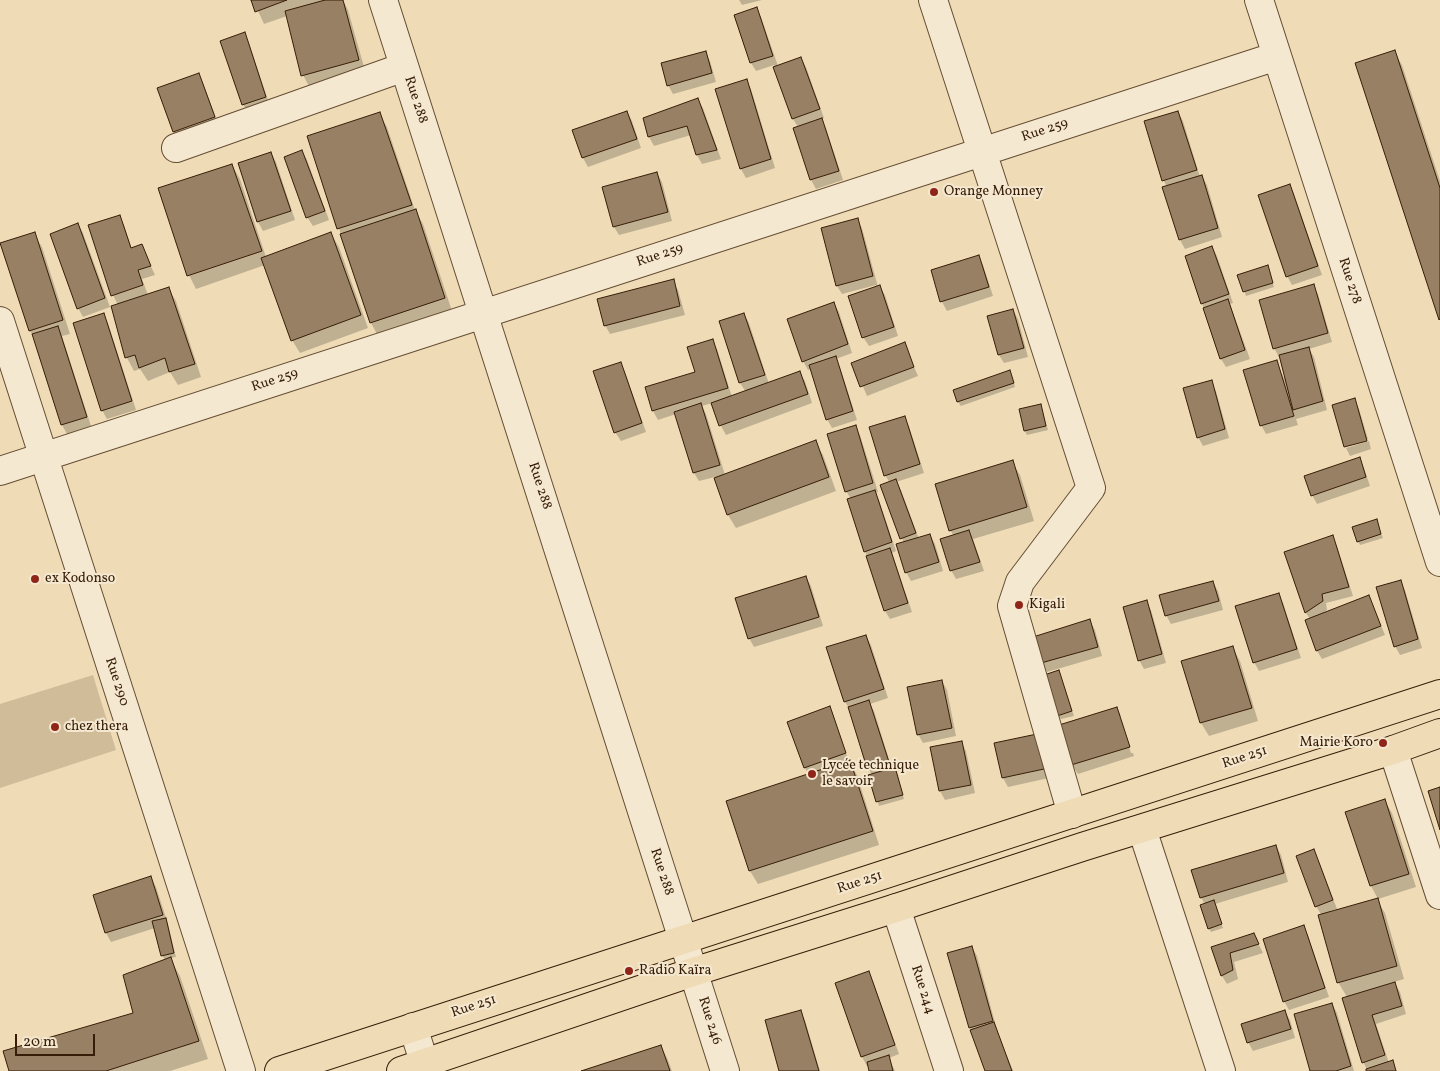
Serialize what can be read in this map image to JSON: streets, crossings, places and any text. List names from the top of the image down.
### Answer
{
  "streets": {
    "main road": ["Rue 251"],
    "street": [
      "Rue 288",
      "Rue 259",
      "Rue 278",
      "Rue 290",
      "Rue 244",
      "Rue 246"
    ]
  },
  "crossings": [
    ["Rue 288", "Rue 259"],
    ["Rue 288", "Rue 251"],
    ["Rue 288", "Rue 246"],
    ["Rue 259", "Rue 278"],
    ["Rue 259", "Rue 290"]
  ],
  "places": [
    "Orange Monney",
    "ex Kodonso",
    "Kigali",
    "chez thera",
    "Mairie Koro",
    "Lycée technique le savoir",
    "Radio Kaïra"
  ],
  "scale_bar": "20 m"
}
